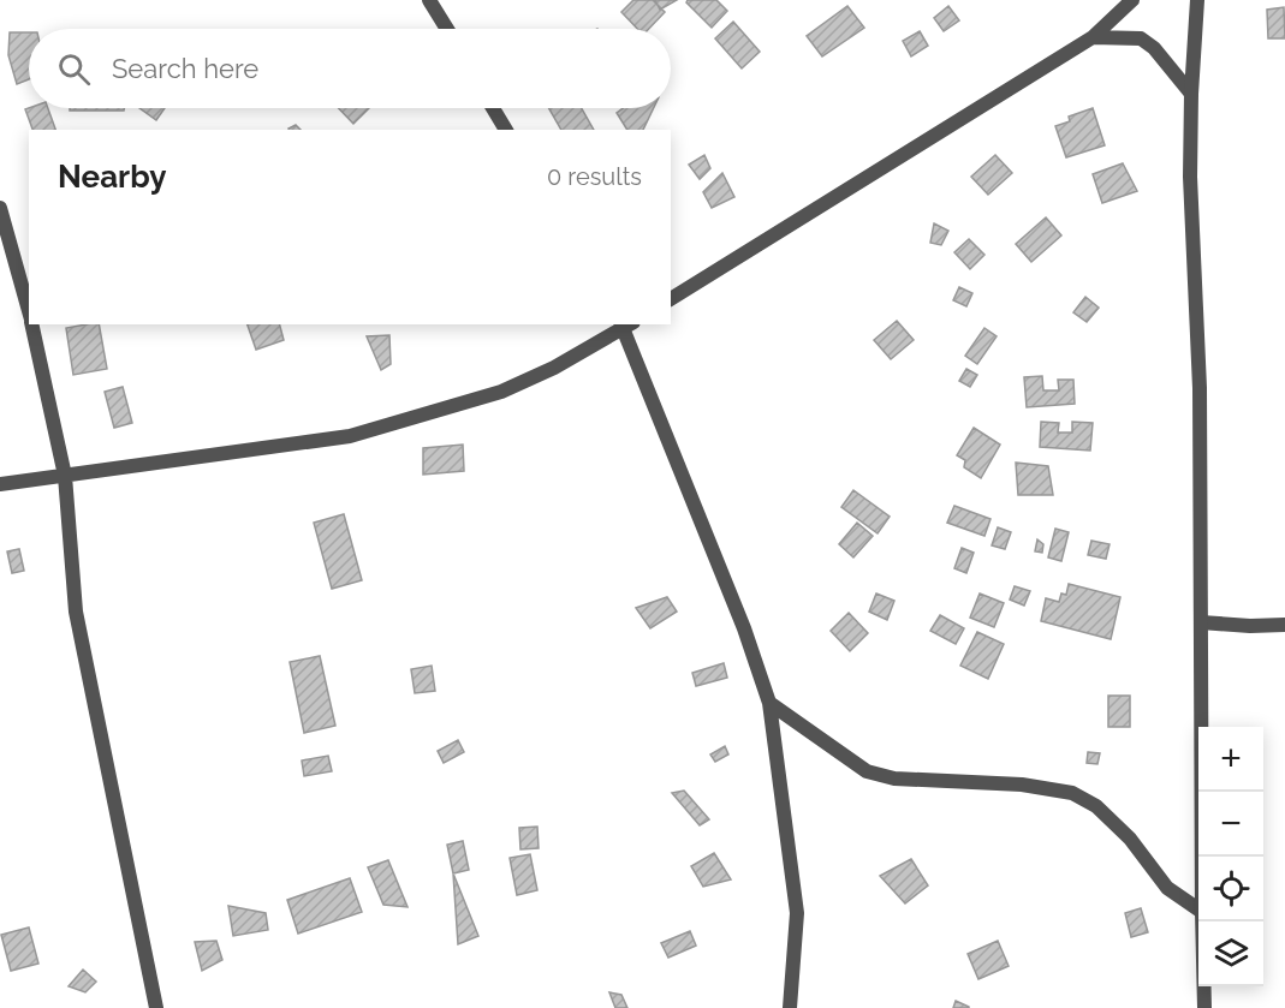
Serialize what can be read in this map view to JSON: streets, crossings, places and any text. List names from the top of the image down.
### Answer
{
  "page": {
    "search": "Search here",
    "heading": ["Nearby", "0 results"],
    "map_buttons": ["+", "−"]
  }
}
